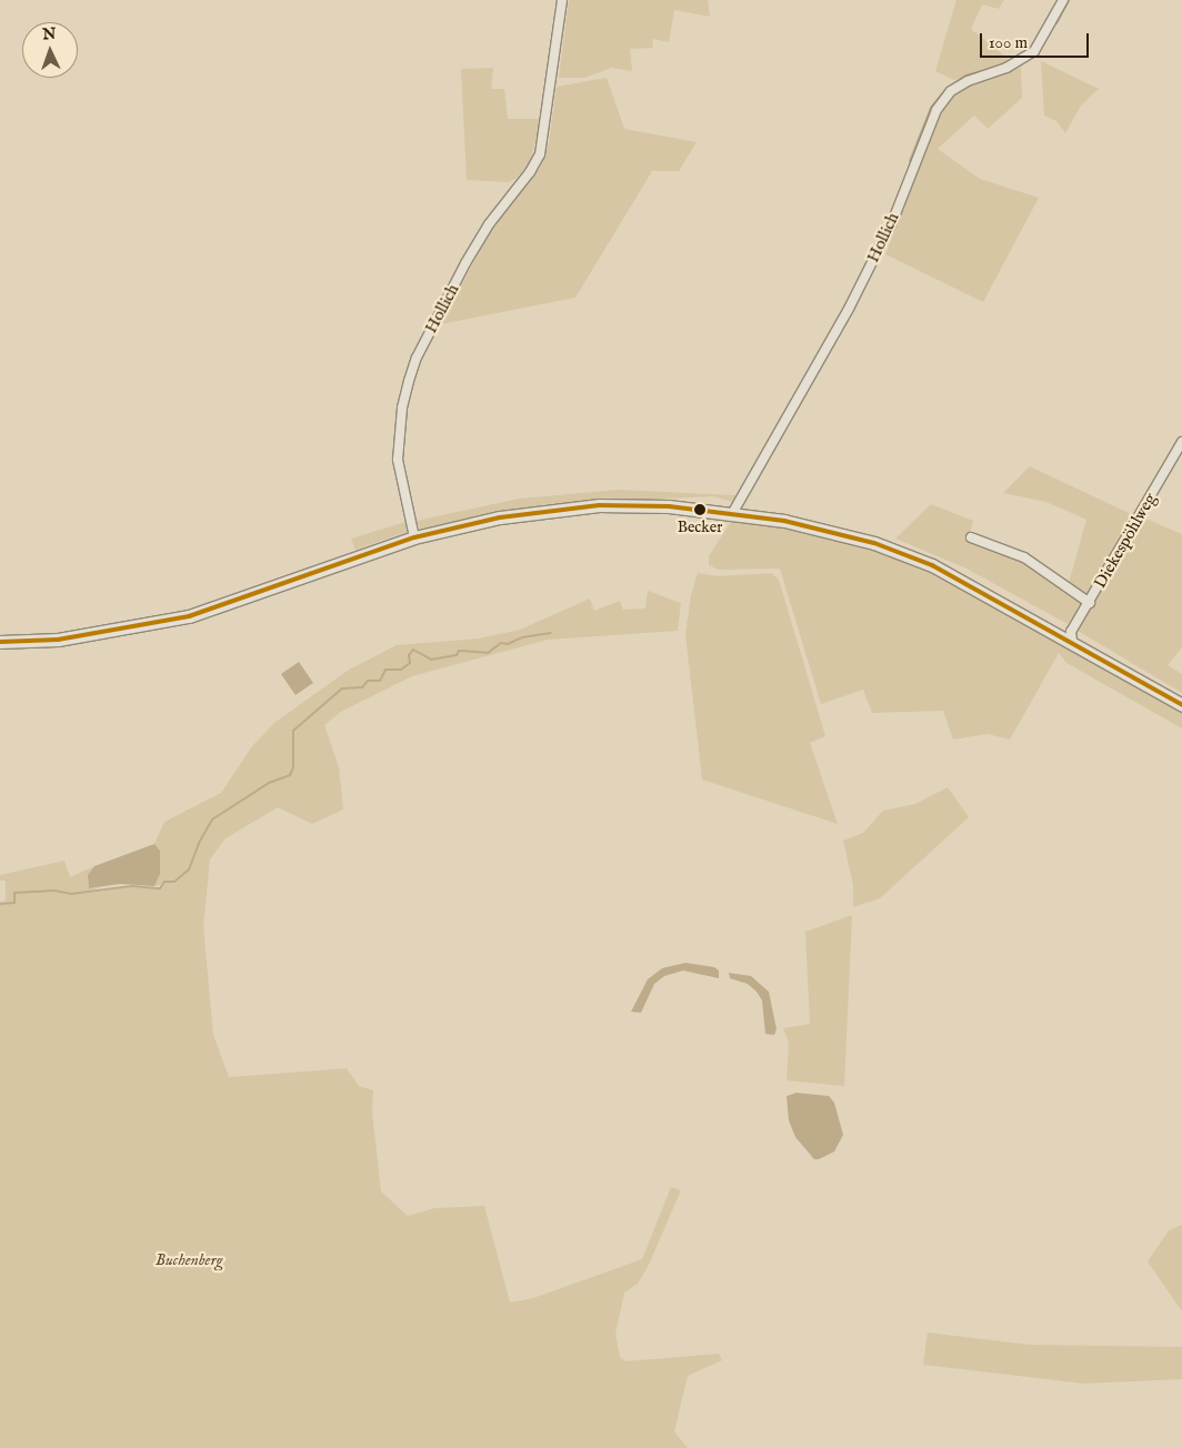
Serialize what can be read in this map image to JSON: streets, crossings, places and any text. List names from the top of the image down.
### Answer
{
  "streets": {
    "street": ["Hollich", "Diekespöhlweg"]
  },
  "parks": ["Buchenberg"],
  "places": ["Becker"],
  "scale_bar": "100 m",
  "north": "top"
}
